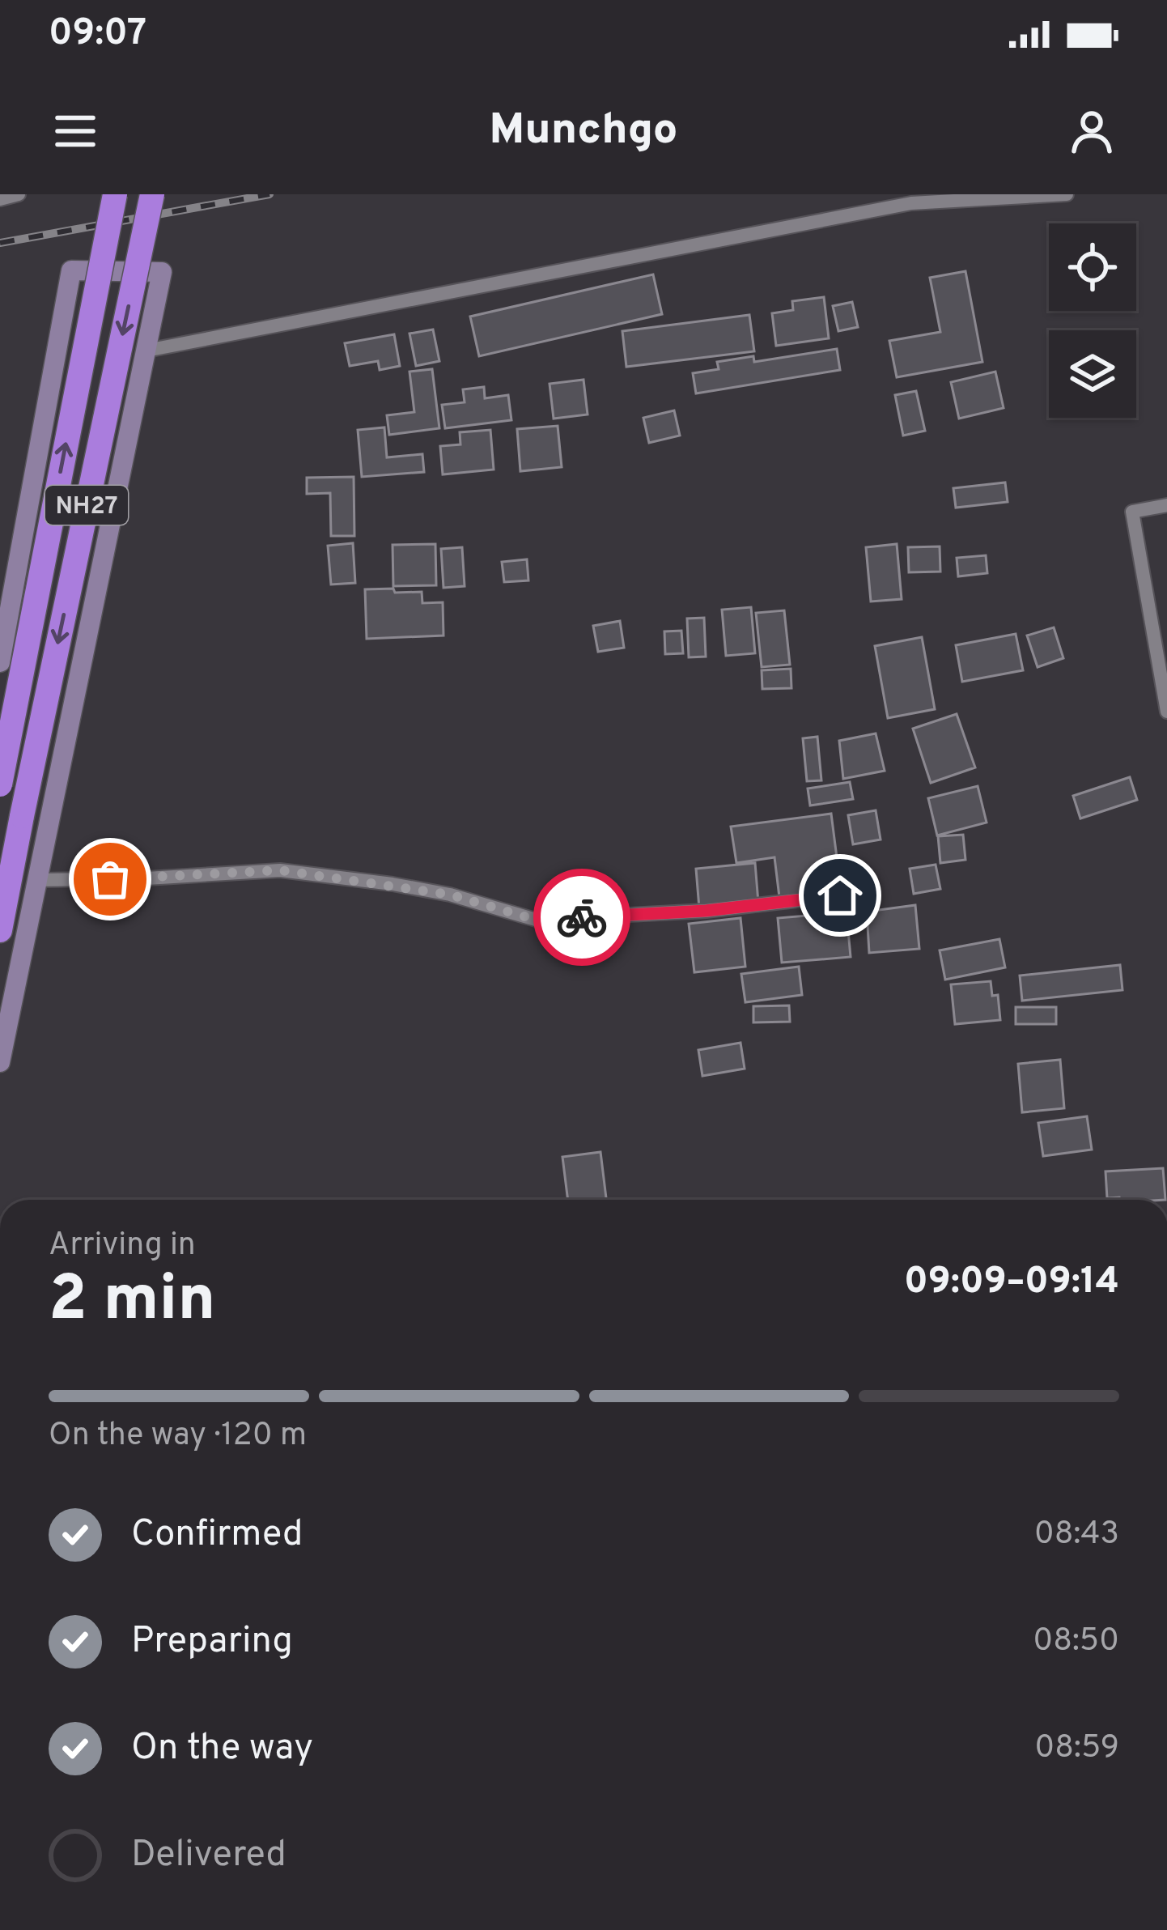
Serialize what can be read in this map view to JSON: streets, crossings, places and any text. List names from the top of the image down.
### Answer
{
  "streets": {
    "highway": ["NH27"]
  },
  "page": {
    "status": "09:07",
    "header": "Munchgo",
    "heading": ["2 min", "Arriving in", "09:09–09:14"],
    "bar": "On the way · 120 m",
    "list": [
      ["Confirmed", "08:43"],
      ["Preparing", "08:50"],
      ["On the way", "08:59"],
      "Delivered"
    ]
  }
}
